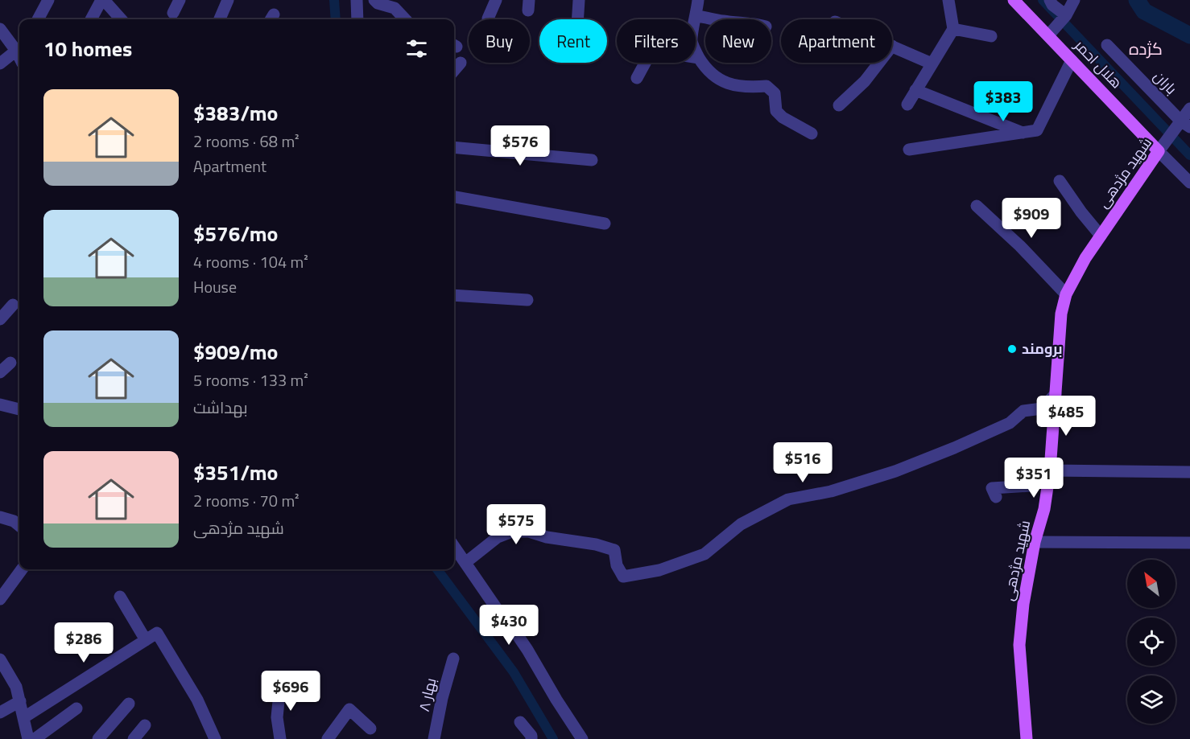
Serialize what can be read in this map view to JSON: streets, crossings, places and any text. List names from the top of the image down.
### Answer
{
  "streets": {
    "main road": ["هلال احمر", "شهید مژدهی"],
    "street": ["باران", "بهار ۸"]
  },
  "crossings": [
    ["هلال احمر", "شهید مژدهی"],
    ["باران", "شهید مژدهی"]
  ],
  "districts": ["کژده"],
  "places": ["برومند"],
  "north": "top left",
  "page": {
    "chip": [
      "Buy",
      "Rent",
      "Filters",
      "New",
      "Apartment"
    ],
    "heading": "10 homes",
    "list": [
      {
        "name": "$383/mo",
        "note": "2 rooms · 68 m² · Apartment"
      },
      {
        "name": "$576/mo",
        "note": "4 rooms · 104 m² · House"
      },
      {
        "name": "$909/mo",
        "note": "5 rooms · 133 m² · بهداشت"
      },
      {
        "name": "$351/mo",
        "note": "2 rooms · 70 m² · شهید مژدهی"
      }
    ],
    "price": [
      "$383",
      "$576",
      "$909",
      "$485",
      "$516",
      "$351",
      "$575",
      "$430",
      "$286",
      "$696"
    ]
  }
}
